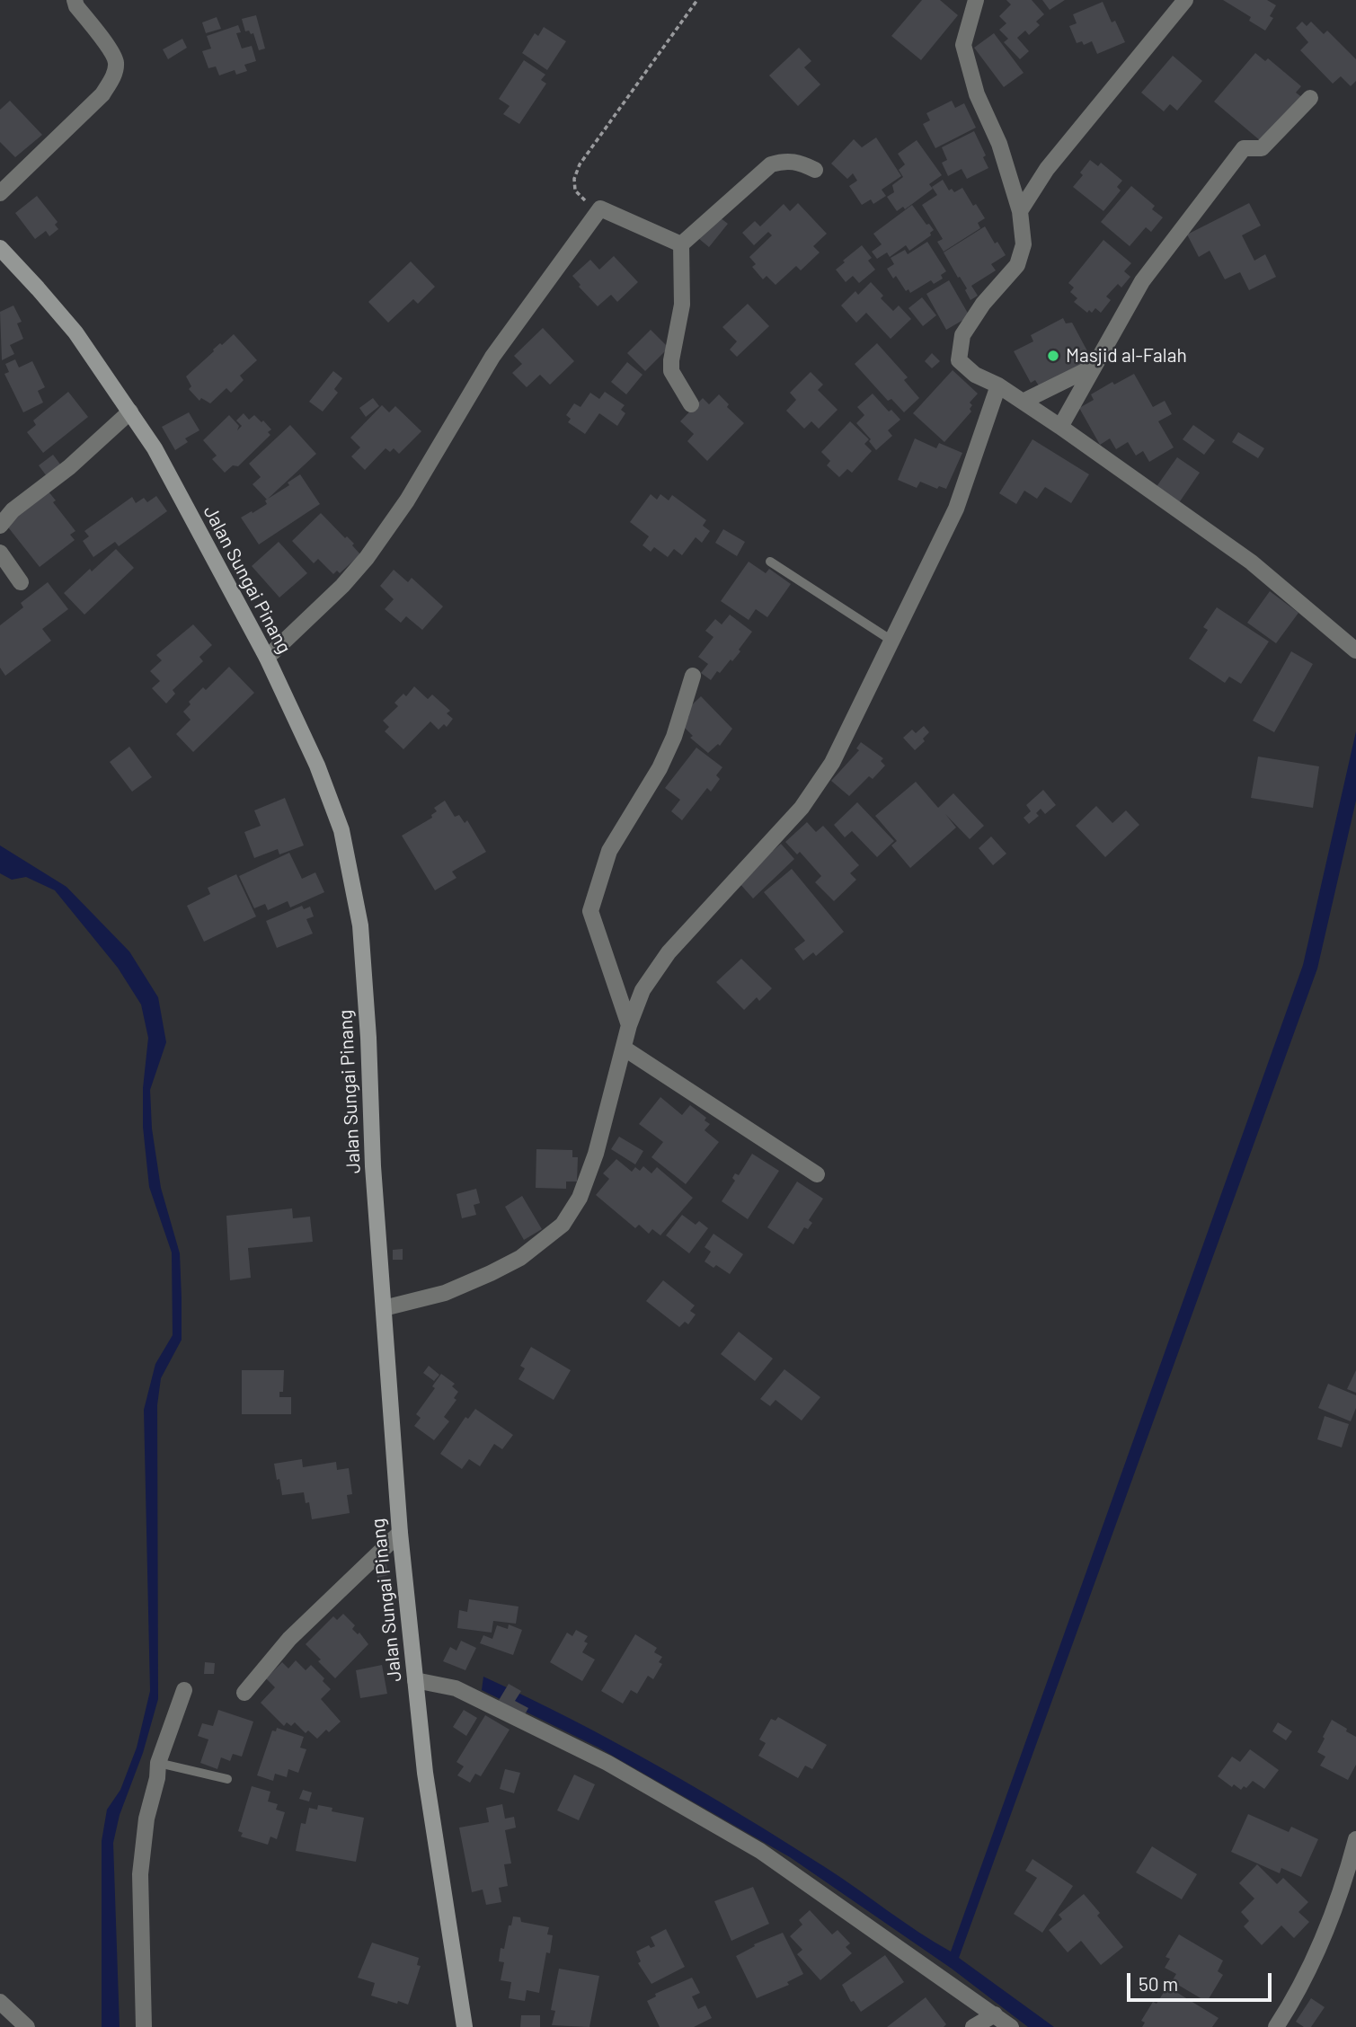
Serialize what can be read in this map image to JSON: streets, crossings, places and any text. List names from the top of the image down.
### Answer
{
  "streets": {
    "street": ["Jalan Sungai Pinang"]
  },
  "places": ["Masjid al-Falah"],
  "scale_bar": "50 m"
}
